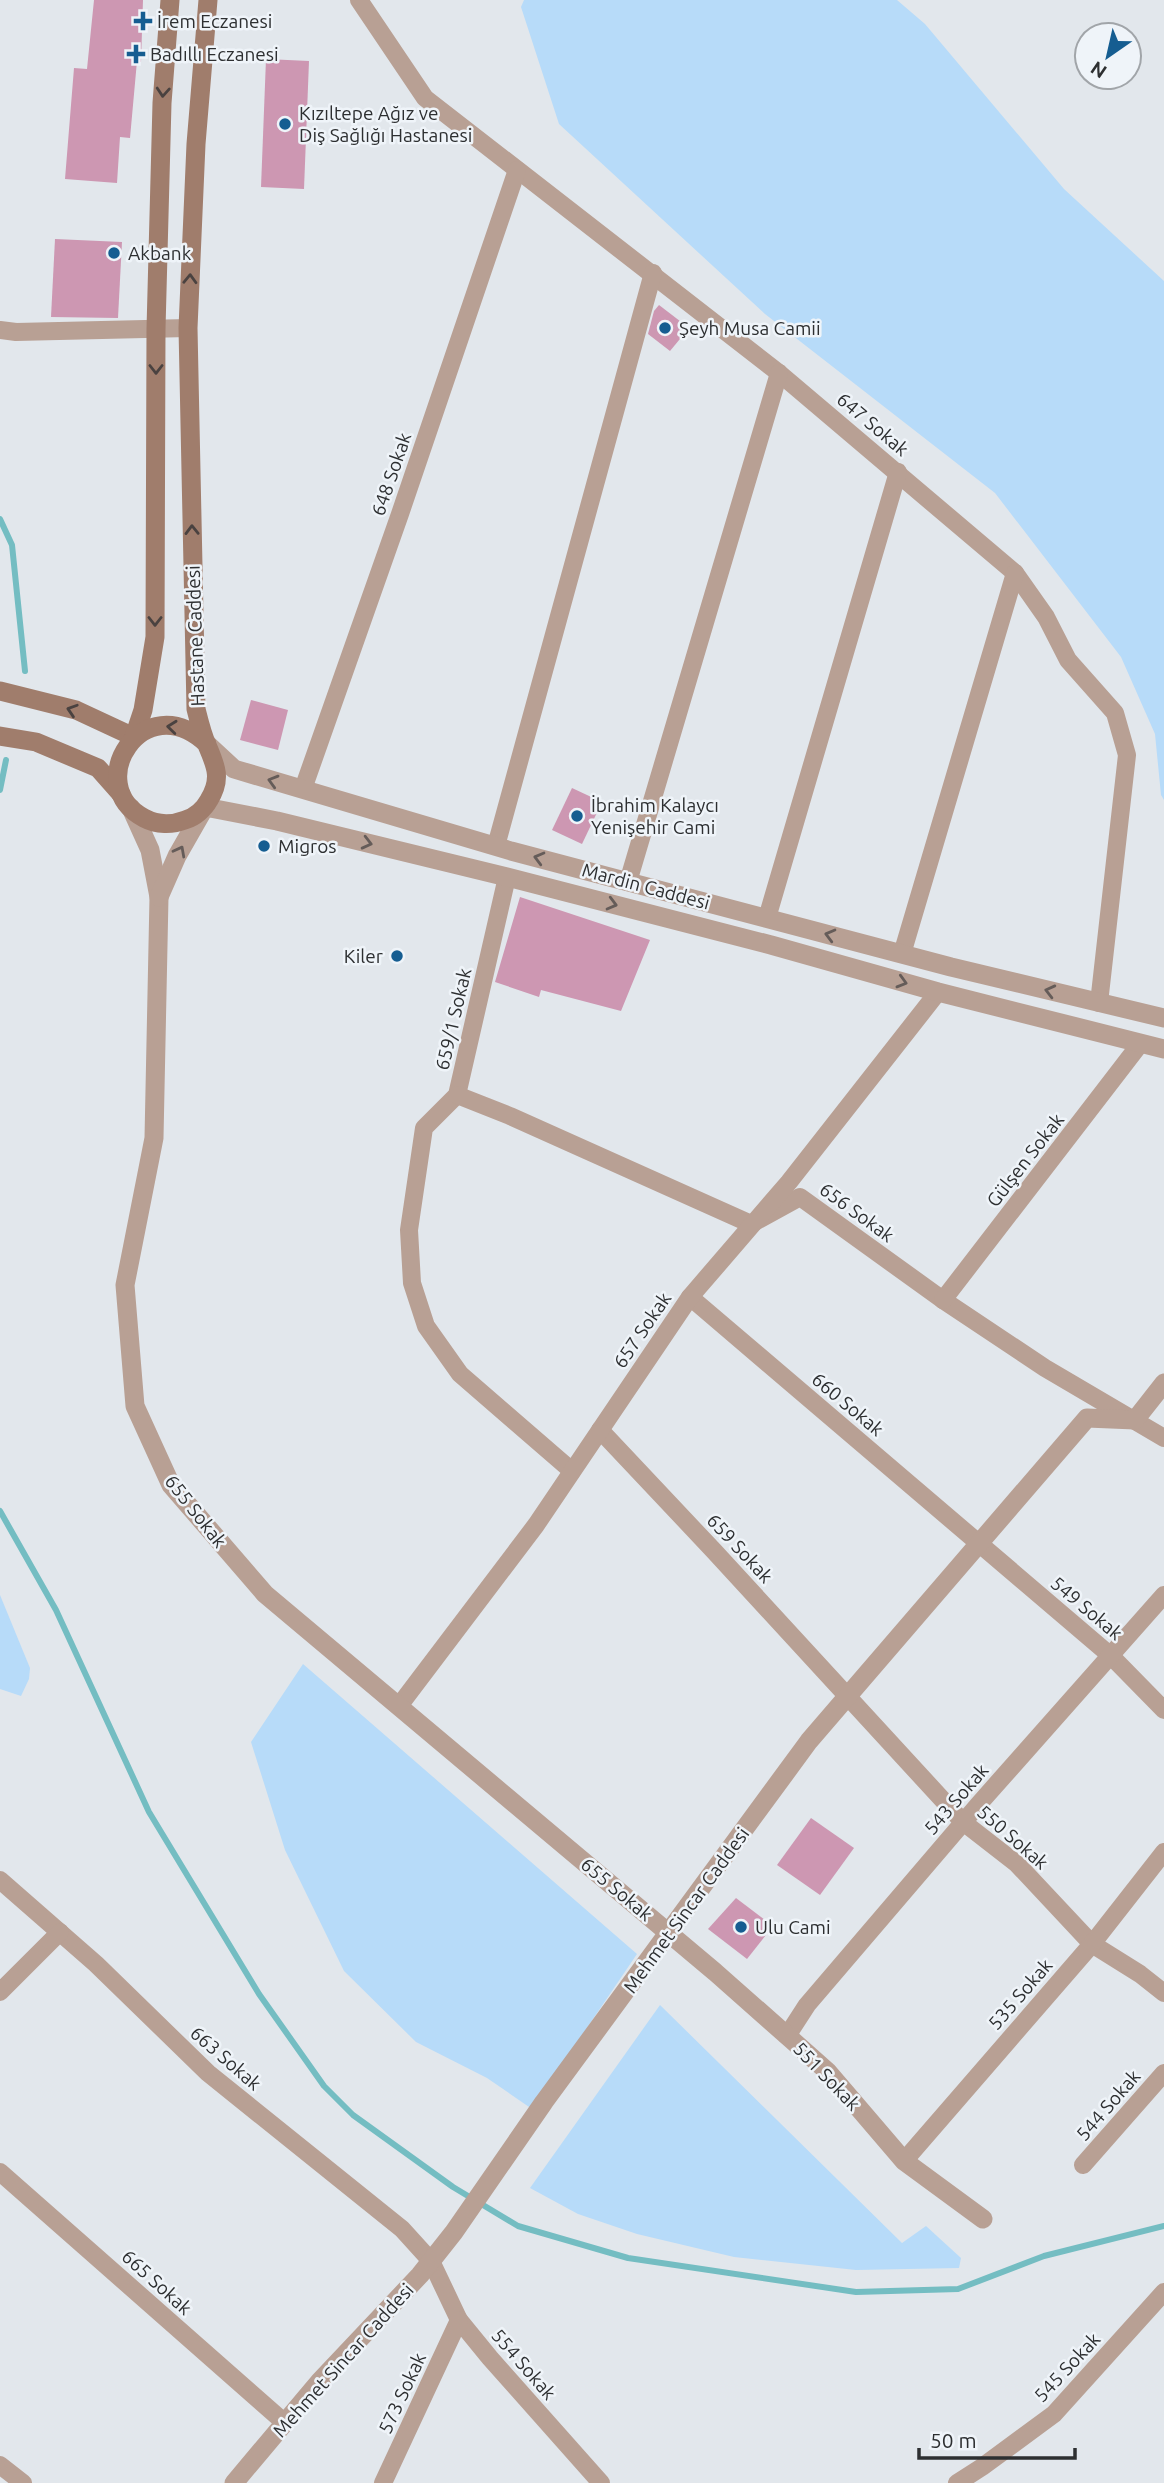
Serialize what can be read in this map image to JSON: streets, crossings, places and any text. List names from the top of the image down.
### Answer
{
  "streets": {
    "main road": ["Hastane Caddesi"],
    "street": [
      "647 Sokak",
      "648 Sokak",
      "Mardin Caddesi",
      "659/1 Sokak",
      "Gülşen Sokak",
      "656 Sokak",
      "657 Sokak",
      "660 Sokak",
      "655 Sokak",
      "659 Sokak",
      "549 Sokak",
      "543 Sokak",
      "550 Sokak",
      "Mehmet Sincar Caddesi",
      "535 Sokak",
      "663 Sokak",
      "551 Sokak",
      "544 Sokak",
      "665 Sokak",
      "554 Sokak",
      "545 Sokak",
      "573 Sokak"
    ]
  },
  "crossings": [
    ["647 Sokak", "648 Sokak"],
    ["647 Sokak", "Mardin Caddesi"],
    ["648 Sokak", "Mardin Caddesi"],
    ["Hastane Caddesi", "Mardin Caddesi"],
    ["Hastane Caddesi", "655 Sokak"],
    ["Mardin Caddesi", "659/1 Sokak"],
    ["Mardin Caddesi", "Gülşen Sokak"],
    ["Mardin Caddesi", "657 Sokak"],
    ["Mardin Caddesi", "655 Sokak"],
    ["659/1 Sokak", "657 Sokak"],
    ["Gülşen Sokak", "656 Sokak"],
    ["656 Sokak", "657 Sokak"],
    ["656 Sokak", "Mehmet Sincar Caddesi"],
    ["657 Sokak", "660 Sokak"],
    ["657 Sokak", "655 Sokak"],
    ["657 Sokak", "659 Sokak"],
    ["660 Sokak", "549 Sokak"],
    ["660 Sokak", "Mehmet Sincar Caddesi"],
    ["655 Sokak", "Mehmet Sincar Caddesi"],
    ["655 Sokak", "551 Sokak"],
    ["659 Sokak", "550 Sokak"],
    ["659 Sokak", "Mehmet Sincar Caddesi"],
    ["549 Sokak", "543 Sokak"],
    ["549 Sokak", "Mehmet Sincar Caddesi"],
    ["543 Sokak", "550 Sokak"],
    ["543 Sokak", "551 Sokak"],
    ["550 Sokak", "Mehmet Sincar Caddesi"],
    ["550 Sokak", "535 Sokak"],
    ["Mehmet Sincar Caddesi", "663 Sokak"],
    ["Mehmet Sincar Caddesi", "551 Sokak"],
    ["Mehmet Sincar Caddesi", "665 Sokak"],
    ["Mehmet Sincar Caddesi", "554 Sokak"],
    ["535 Sokak", "551 Sokak"],
    ["663 Sokak", "554 Sokak"],
    ["554 Sokak", "573 Sokak"]
  ],
  "places": {
    "health": ["İrem Eczanesi", "Badıllı Eczanesi"],
    "other": [
      "Kızıltepe Ağız ve Diş Sağlığı Hastanesi",
      "Akbank",
      "Şeyh Musa Camii",
      "İbrahim Kalaycı Yenişehir Cami",
      "Migros",
      "Kiler",
      "Ulu Cami"
    ]
  },
  "scale_bar": "50 m",
  "north": "bottom left"
}
